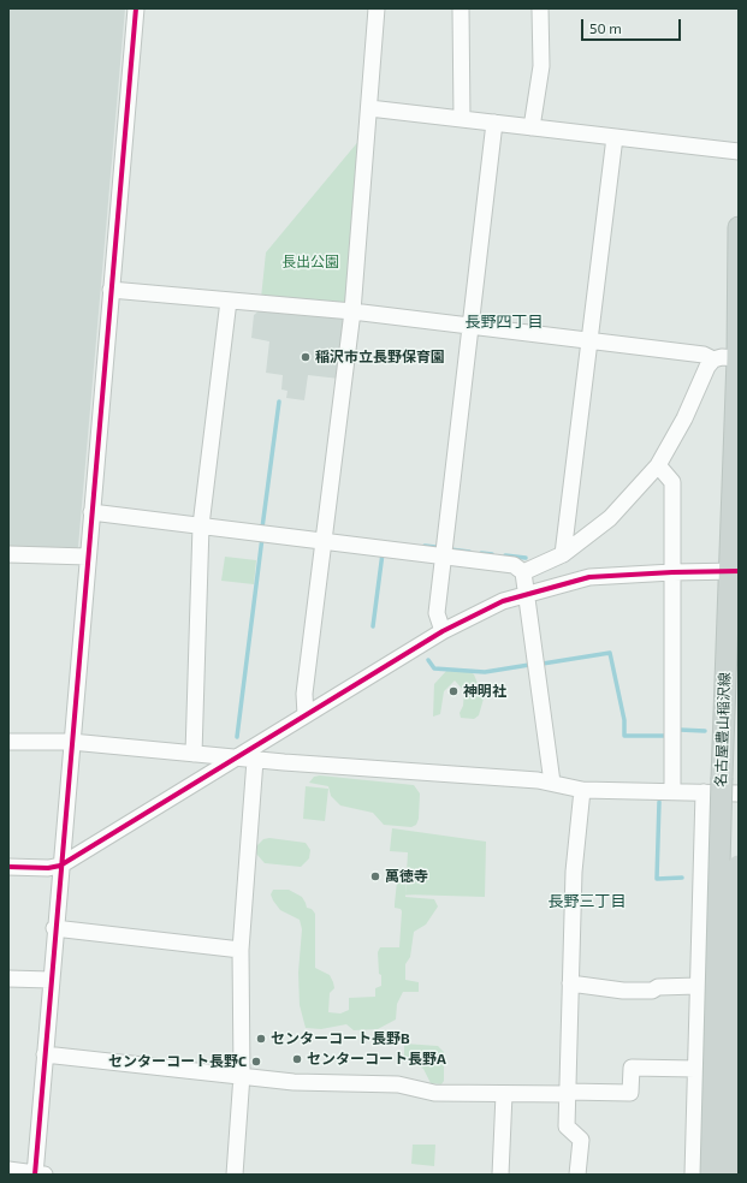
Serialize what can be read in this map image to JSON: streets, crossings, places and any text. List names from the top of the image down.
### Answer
{
  "streets": {
    "main road": ["名古屋豊山稲沢線"]
  },
  "districts": ["長野四丁目", "長野三丁目"],
  "parks": ["長出公園"],
  "places": [
    "稲沢市立長野保育園",
    "神明社",
    "萬徳寺",
    "センターコート長野B",
    "センターコート長野A",
    "センターコート長野C"
  ],
  "scale_bar": "50 m"
}
